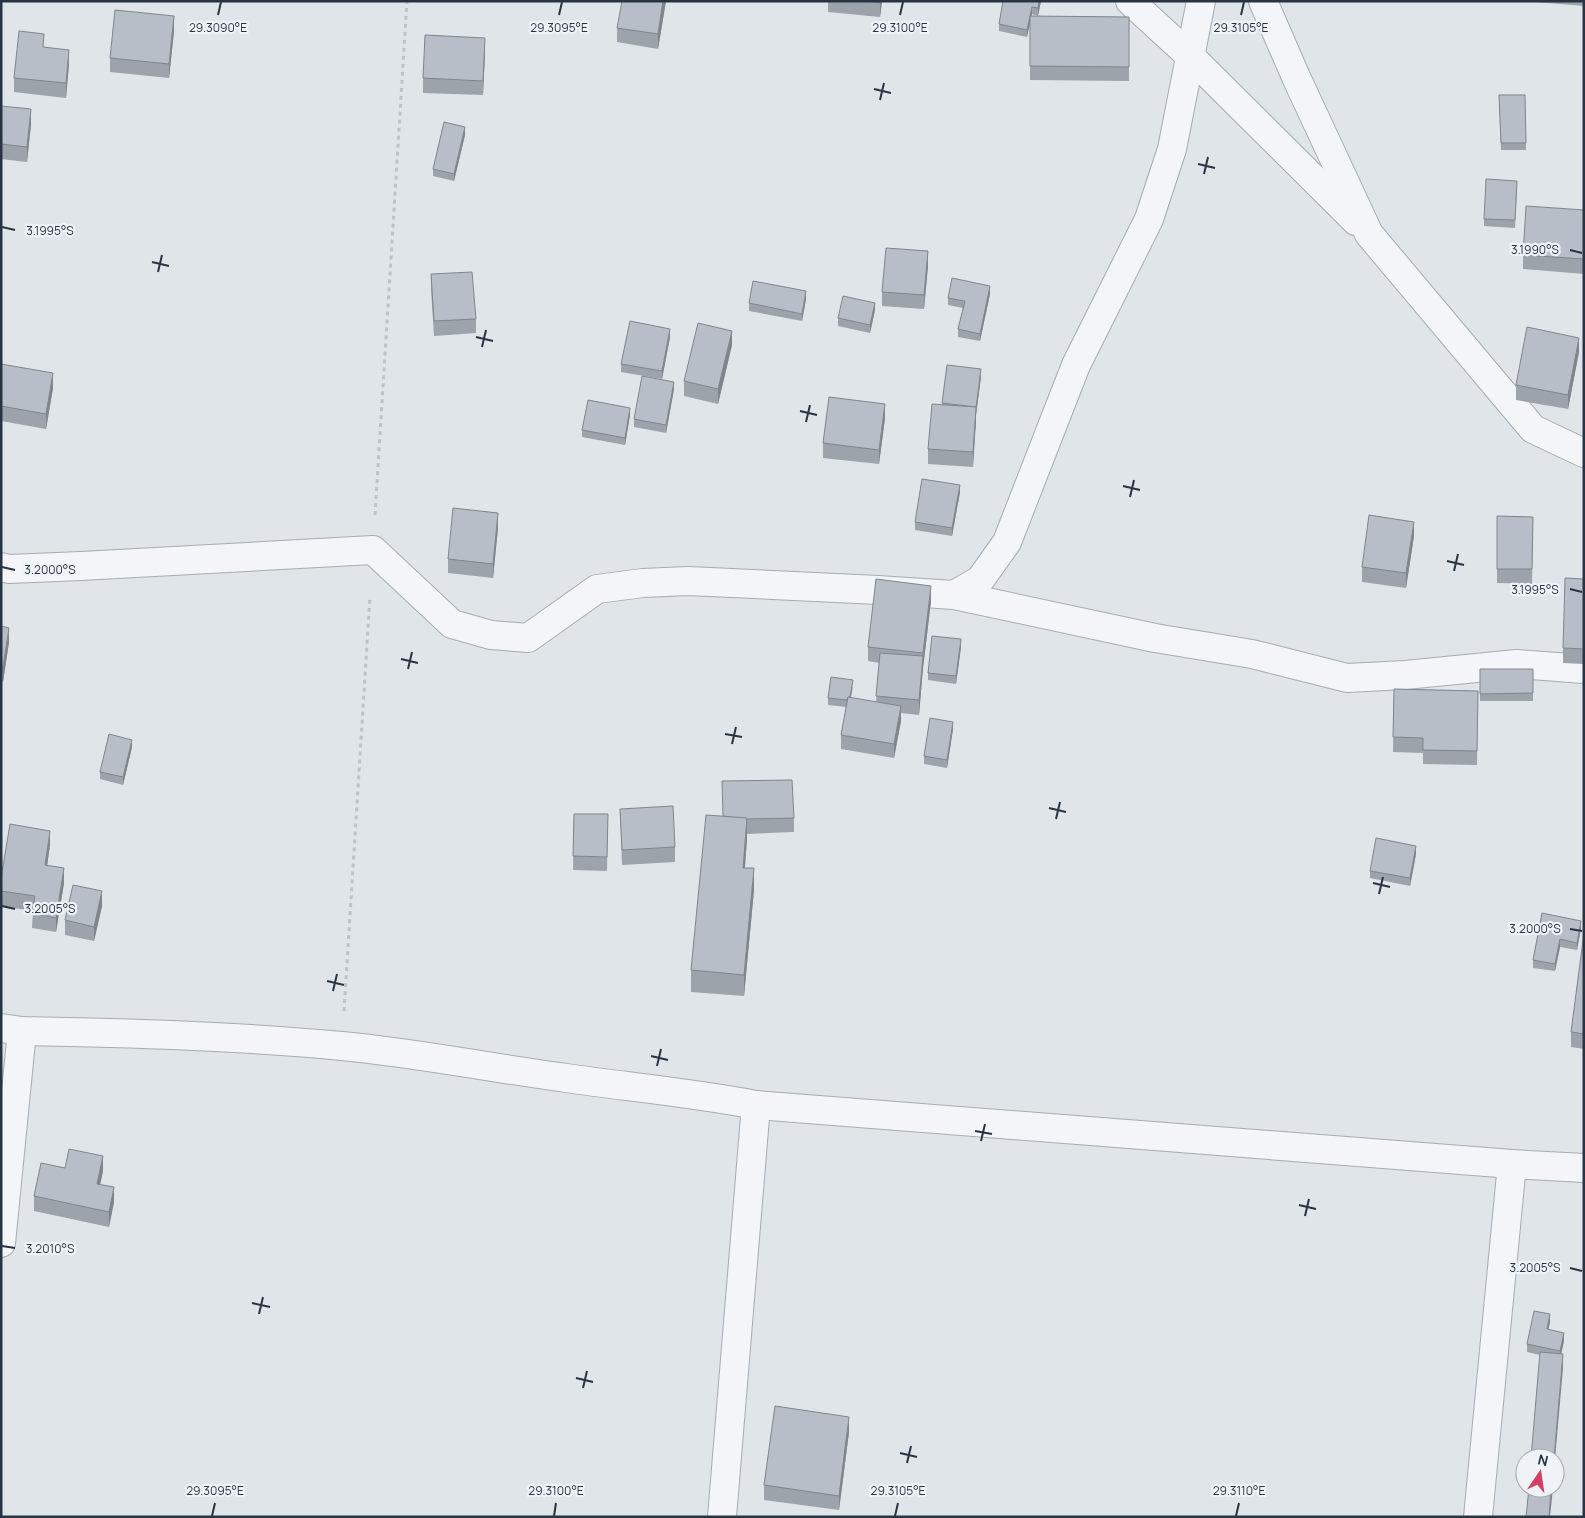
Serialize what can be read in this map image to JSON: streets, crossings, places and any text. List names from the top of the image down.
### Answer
{
  "north": "top",
  "coordinates": [
    "29.3090°E",
    "29.3095°E",
    "29.3100°E",
    "29.3105°E",
    "3.1995°S",
    "3.1990°S",
    "3.2000°S",
    "3.2005°S",
    "3.2010°S",
    "29.3110°E"
  ]
}
